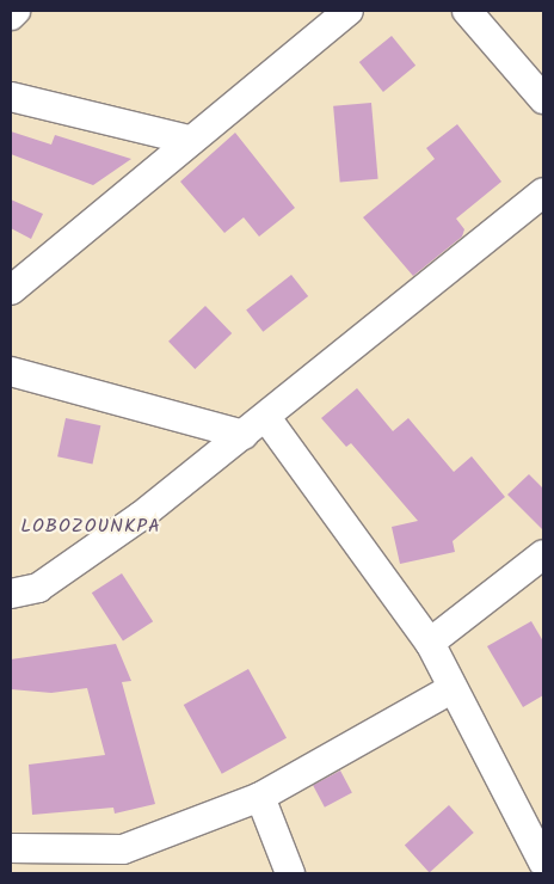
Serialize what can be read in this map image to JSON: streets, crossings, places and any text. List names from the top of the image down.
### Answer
{
  "districts": ["LOBOZOUNKPA"]
}
